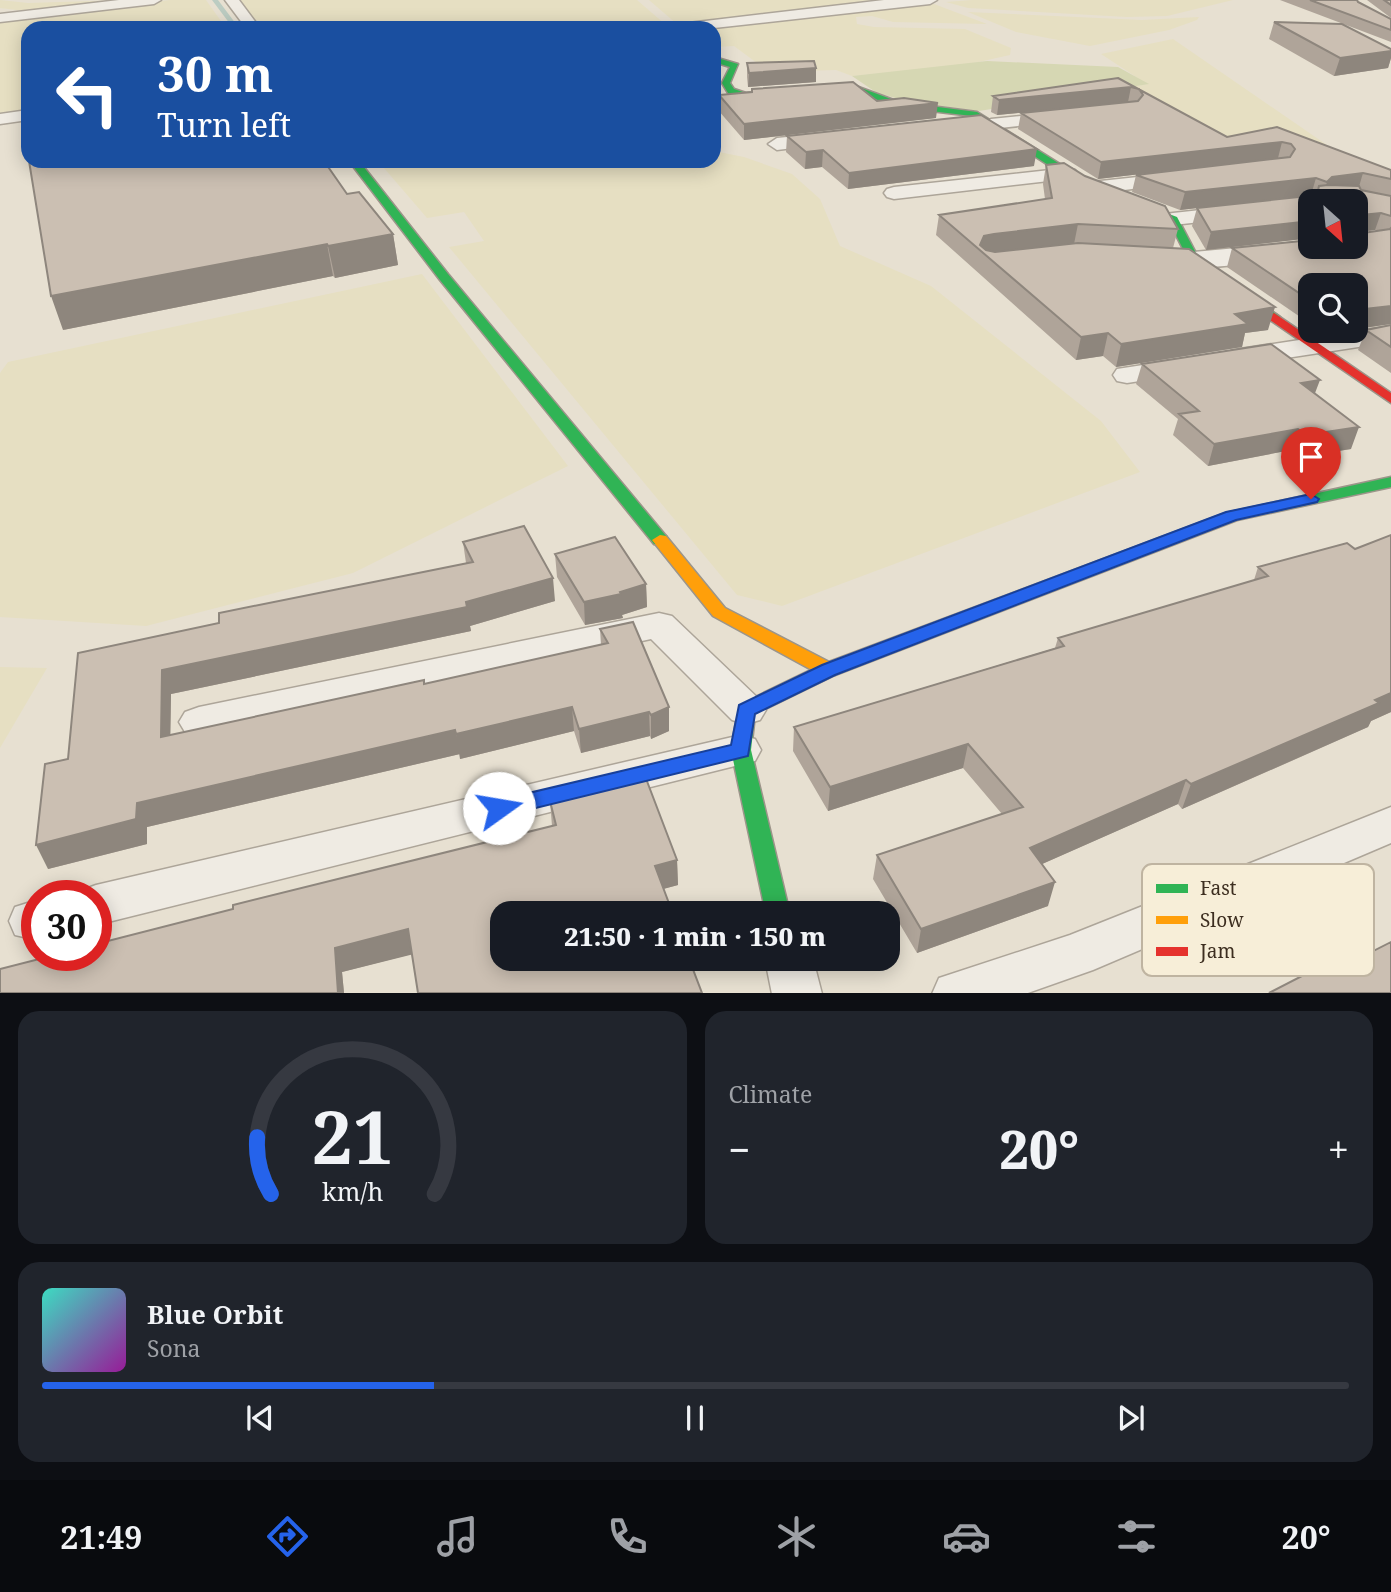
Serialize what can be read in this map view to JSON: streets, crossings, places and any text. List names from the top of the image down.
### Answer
{
  "legend": ["Fast", "Slow", "Jam"],
  "north": "bottom right",
  "page": {
    "turn": ["30 m", "Turn left"],
    "limit": "30",
    "trip": "21:50 · 1 min · 150 m",
    "tile": "Climate",
    "heat": ["−", "20°", "+"],
    "song": ["Blue Orbit", "Sona"],
    "tabs": ["21:49", "20°"],
    "gauge": ["21", "km/h"]
  }
}
